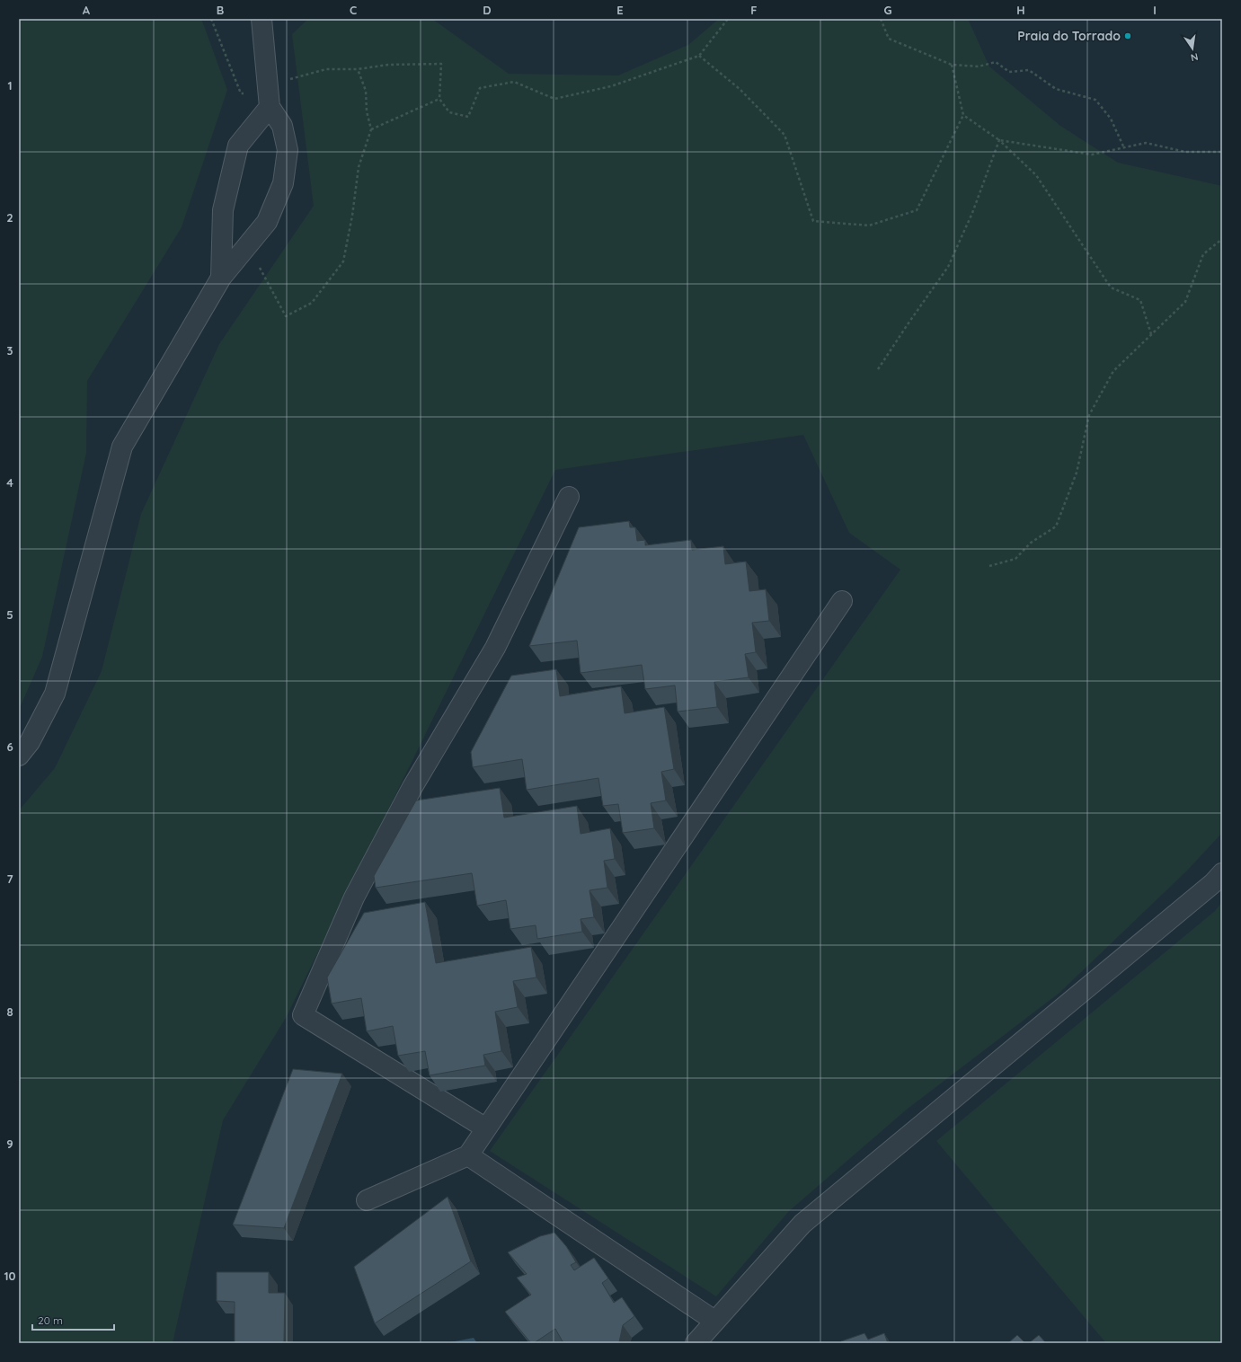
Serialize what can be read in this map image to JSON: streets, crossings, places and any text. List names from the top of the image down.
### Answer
{
  "places": ["Praia do Torrado"],
  "scale_bar": "20 m",
  "north": "bottom",
  "grid": {
    "columns": [
      "A",
      "B",
      "C",
      "D",
      "E",
      "F",
      "G",
      "H",
      "I"
    ],
    "rows": [
      "1",
      "2",
      "3",
      "4",
      "5",
      "6",
      "7",
      "8",
      "9",
      "10"
    ]
  }
}
